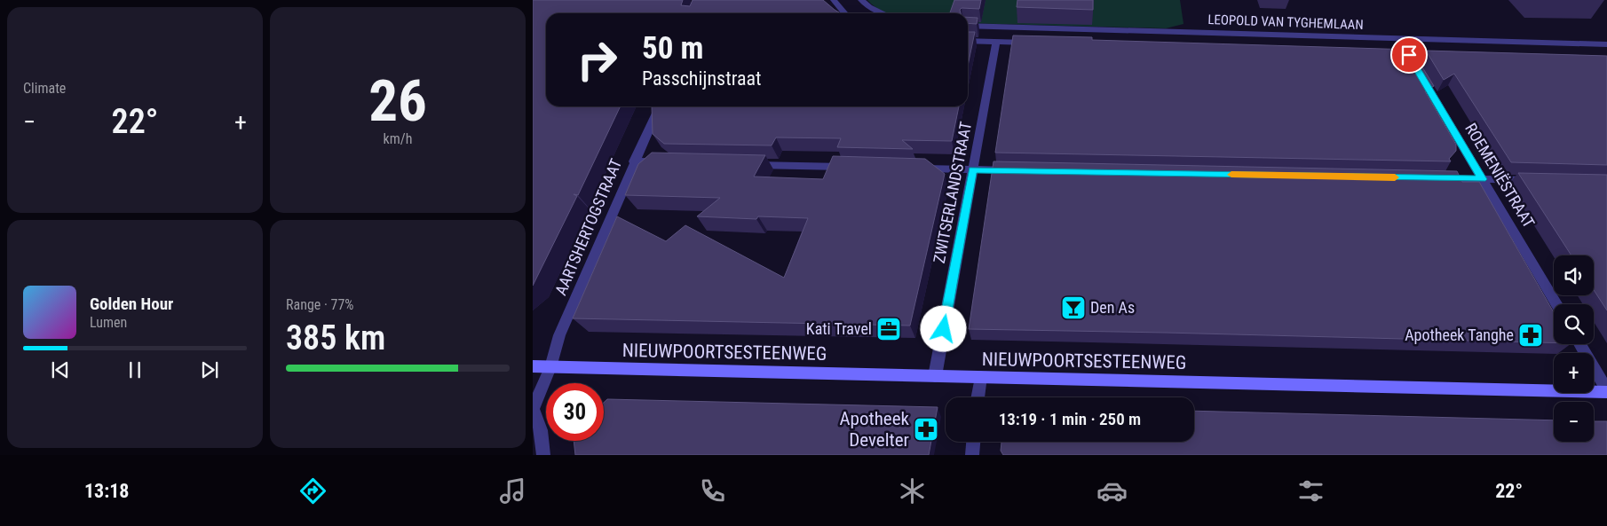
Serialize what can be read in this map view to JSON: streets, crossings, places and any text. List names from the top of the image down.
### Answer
{
  "streets": {
    "main road": ["NIEUWPOORTSESTEENWEG"],
    "street": [
      "LEOPOLD VAN TYGHEMLAAN",
      "ROEMENIËSTRAAT",
      "ZWITSERLANDSTRAAT",
      "AARTSHERTOGSTRAAT"
    ]
  },
  "crossings": [
    ["ZWITSERLANDSTRAAT", "NIEUWPOORTSESTEENWEG"],
    ["AARTSHERTOGSTRAAT", "NIEUWPOORTSESTEENWEG"]
  ],
  "places": {
    "bar": ["Den As"],
    "office": ["Kati Travel"],
    "pharmacy": ["Apotheek Tanghe", "Apotheek Develter"]
  },
  "page": {
    "tile": [
      "Climate",
      ["26", "km/h"],
      ["Range · 77%", "385 km"]
    ],
    "turn": ["50 m", "Passchijnstraat"],
    "heat": ["−", "22°", "+"],
    "map_buttons": ["+", "−"],
    "song": ["Golden Hour", "Lumen"],
    "limit": "30",
    "trip": "13:19 · 1 min · 250 m",
    "tabs": ["13:18", "22°"]
  }
}
